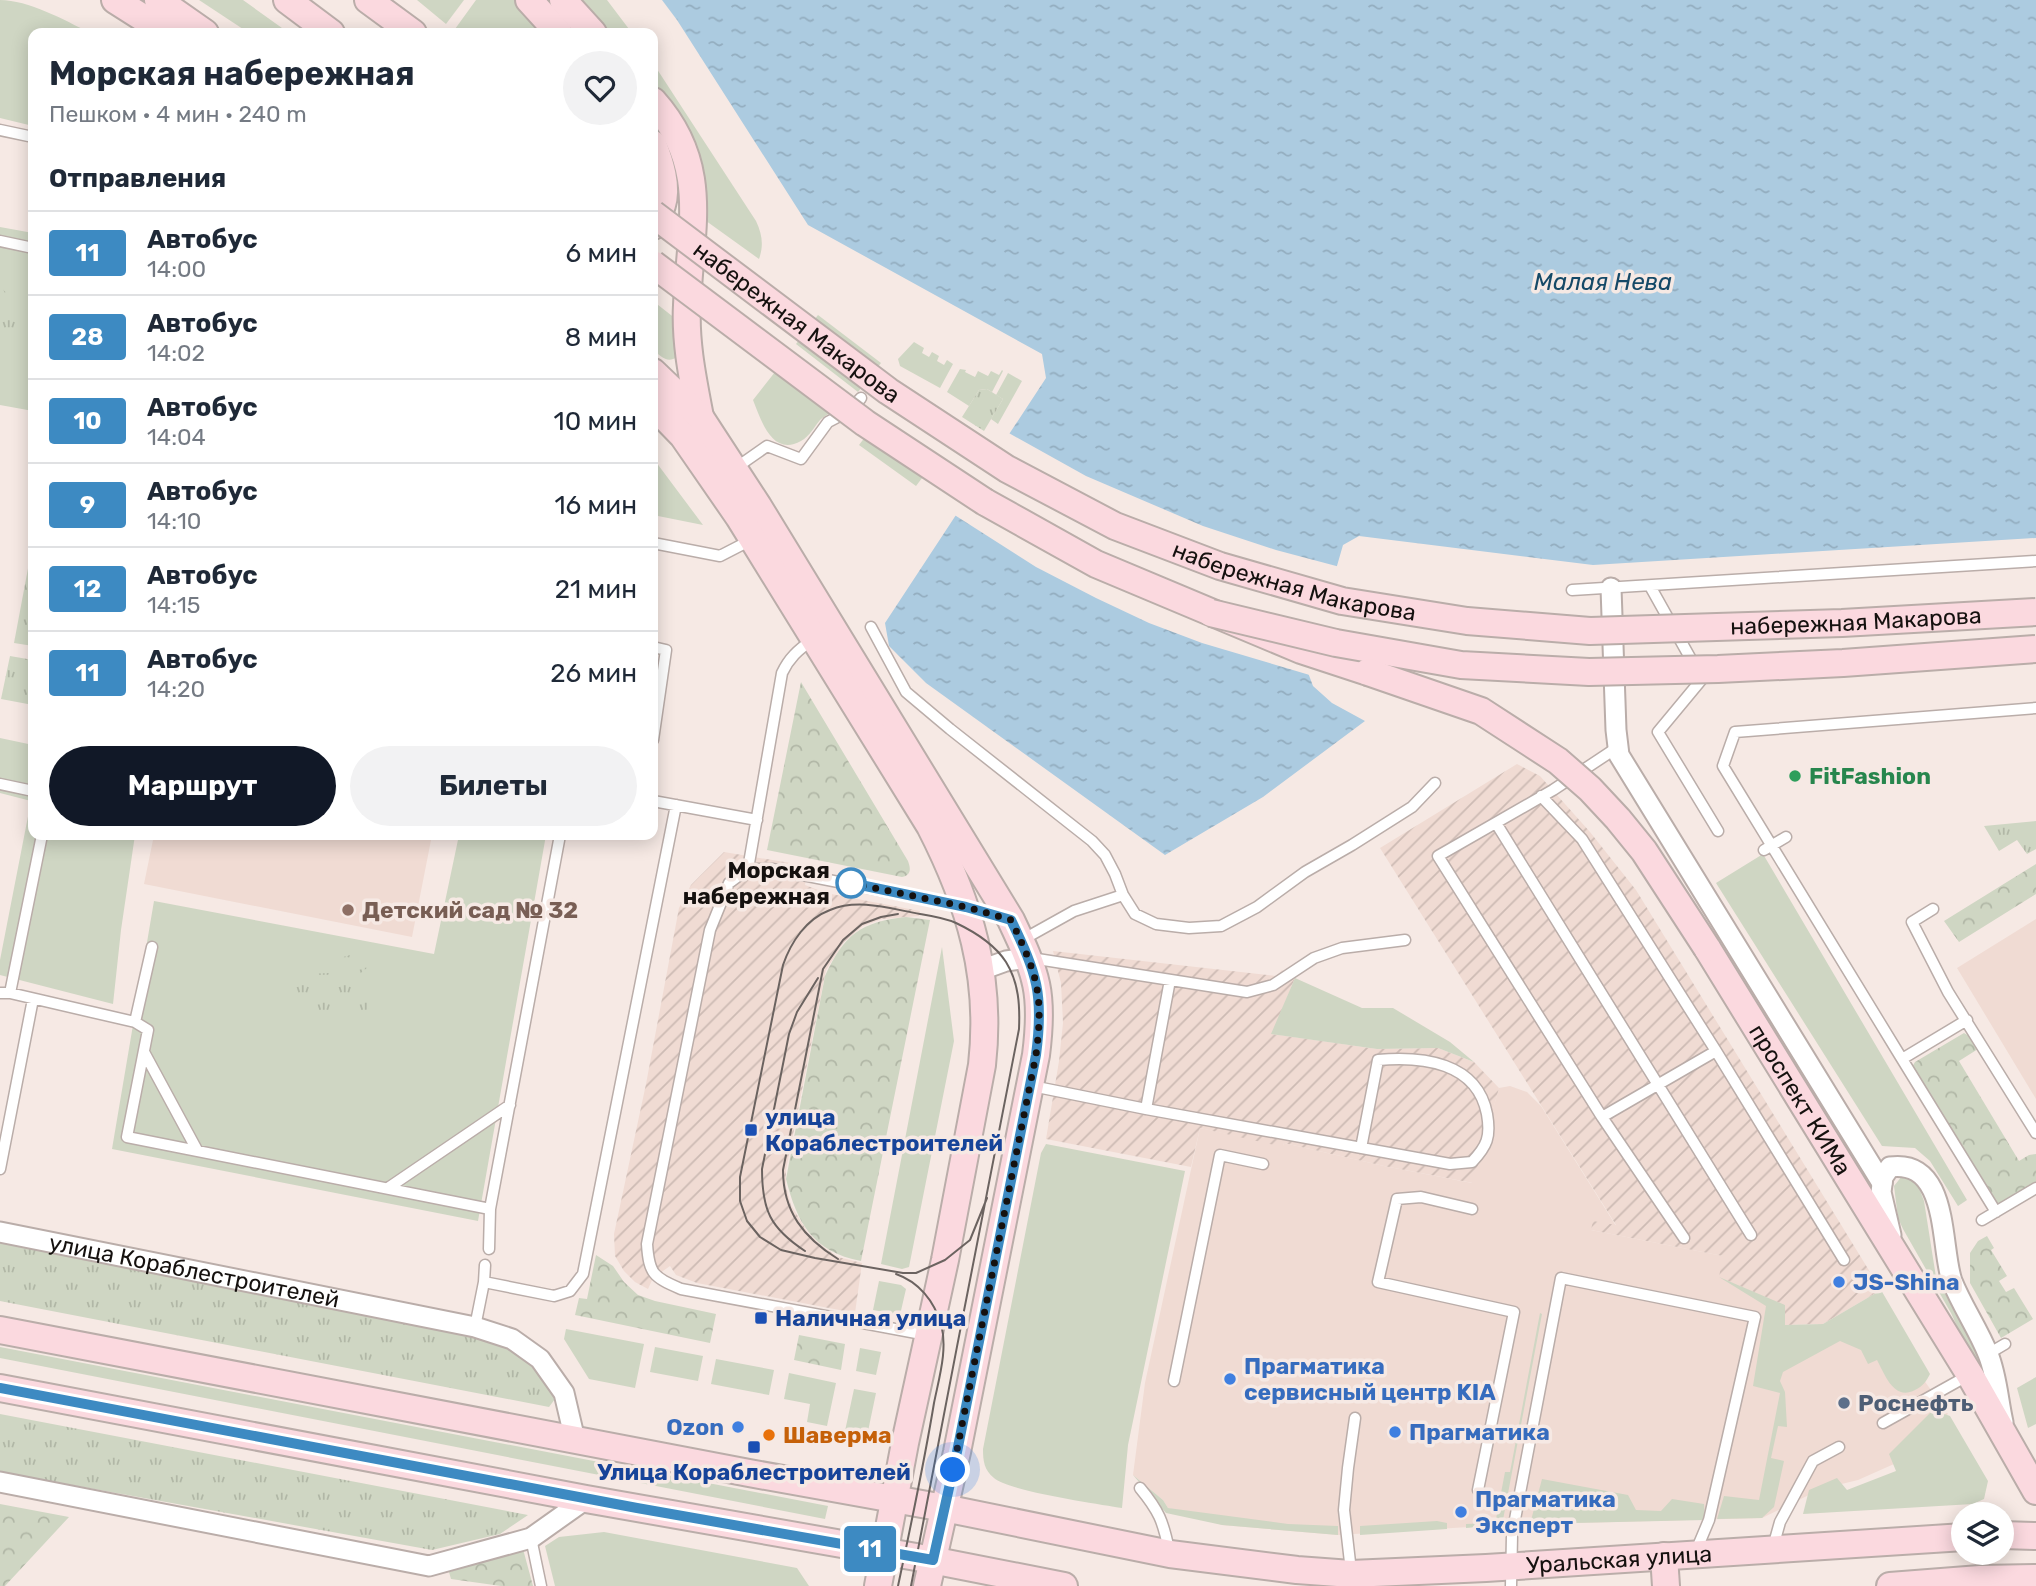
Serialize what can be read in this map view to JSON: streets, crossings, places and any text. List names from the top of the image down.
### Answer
{
  "streets": {
    "main road": ["набережная Макарова", "проспект КИМа", "Уральская улица"],
    "street": ["улица Кораблестроителей"]
  },
  "crossings": [
    ["набережная Макарова", "проспект КИМа"]
  ],
  "water": ["Малая Нева"],
  "places": {
    "other": [
      "FitFashion",
      "Морская набережная",
      "Детский сад № 32",
      "JS-Shina",
      "Прагматика сервисный центр KIA",
      "Роснефть",
      "Ozon",
      "Прагматика",
      "Шаверма",
      "Прагматика Эксперт"
    ],
    "transit": ["улица Кораблестроителей", "Наличная улица", "Улица Кораблестроителей"]
  },
  "lines": ["bus line 11"],
  "page": {
    "on_map": "11",
    "heading": [
      ["Морская набережная", "Пешком · 4 мин · 240 m"],
      "Отправления"
    ],
    "list": [
      {
        "mark": "11",
        "name": "Автобус",
        "note": "14:00",
        "value": "6 мин"
      },
      {
        "mark": "28",
        "name": "Автобус",
        "note": "14:02",
        "value": "8 мин"
      },
      {
        "mark": "10",
        "name": "Автобус",
        "note": "14:04",
        "value": "10 мин"
      },
      {
        "mark": "9",
        "name": "Автобус",
        "note": "14:10",
        "value": "16 мин"
      },
      {
        "mark": "12",
        "name": "Автобус",
        "note": "14:15",
        "value": "21 мин"
      },
      {
        "mark": "11",
        "name": "Автобус",
        "note": "14:20",
        "value": "26 мин"
      }
    ],
    "buttons": ["Маршрут", "Билеты"]
  }
}
